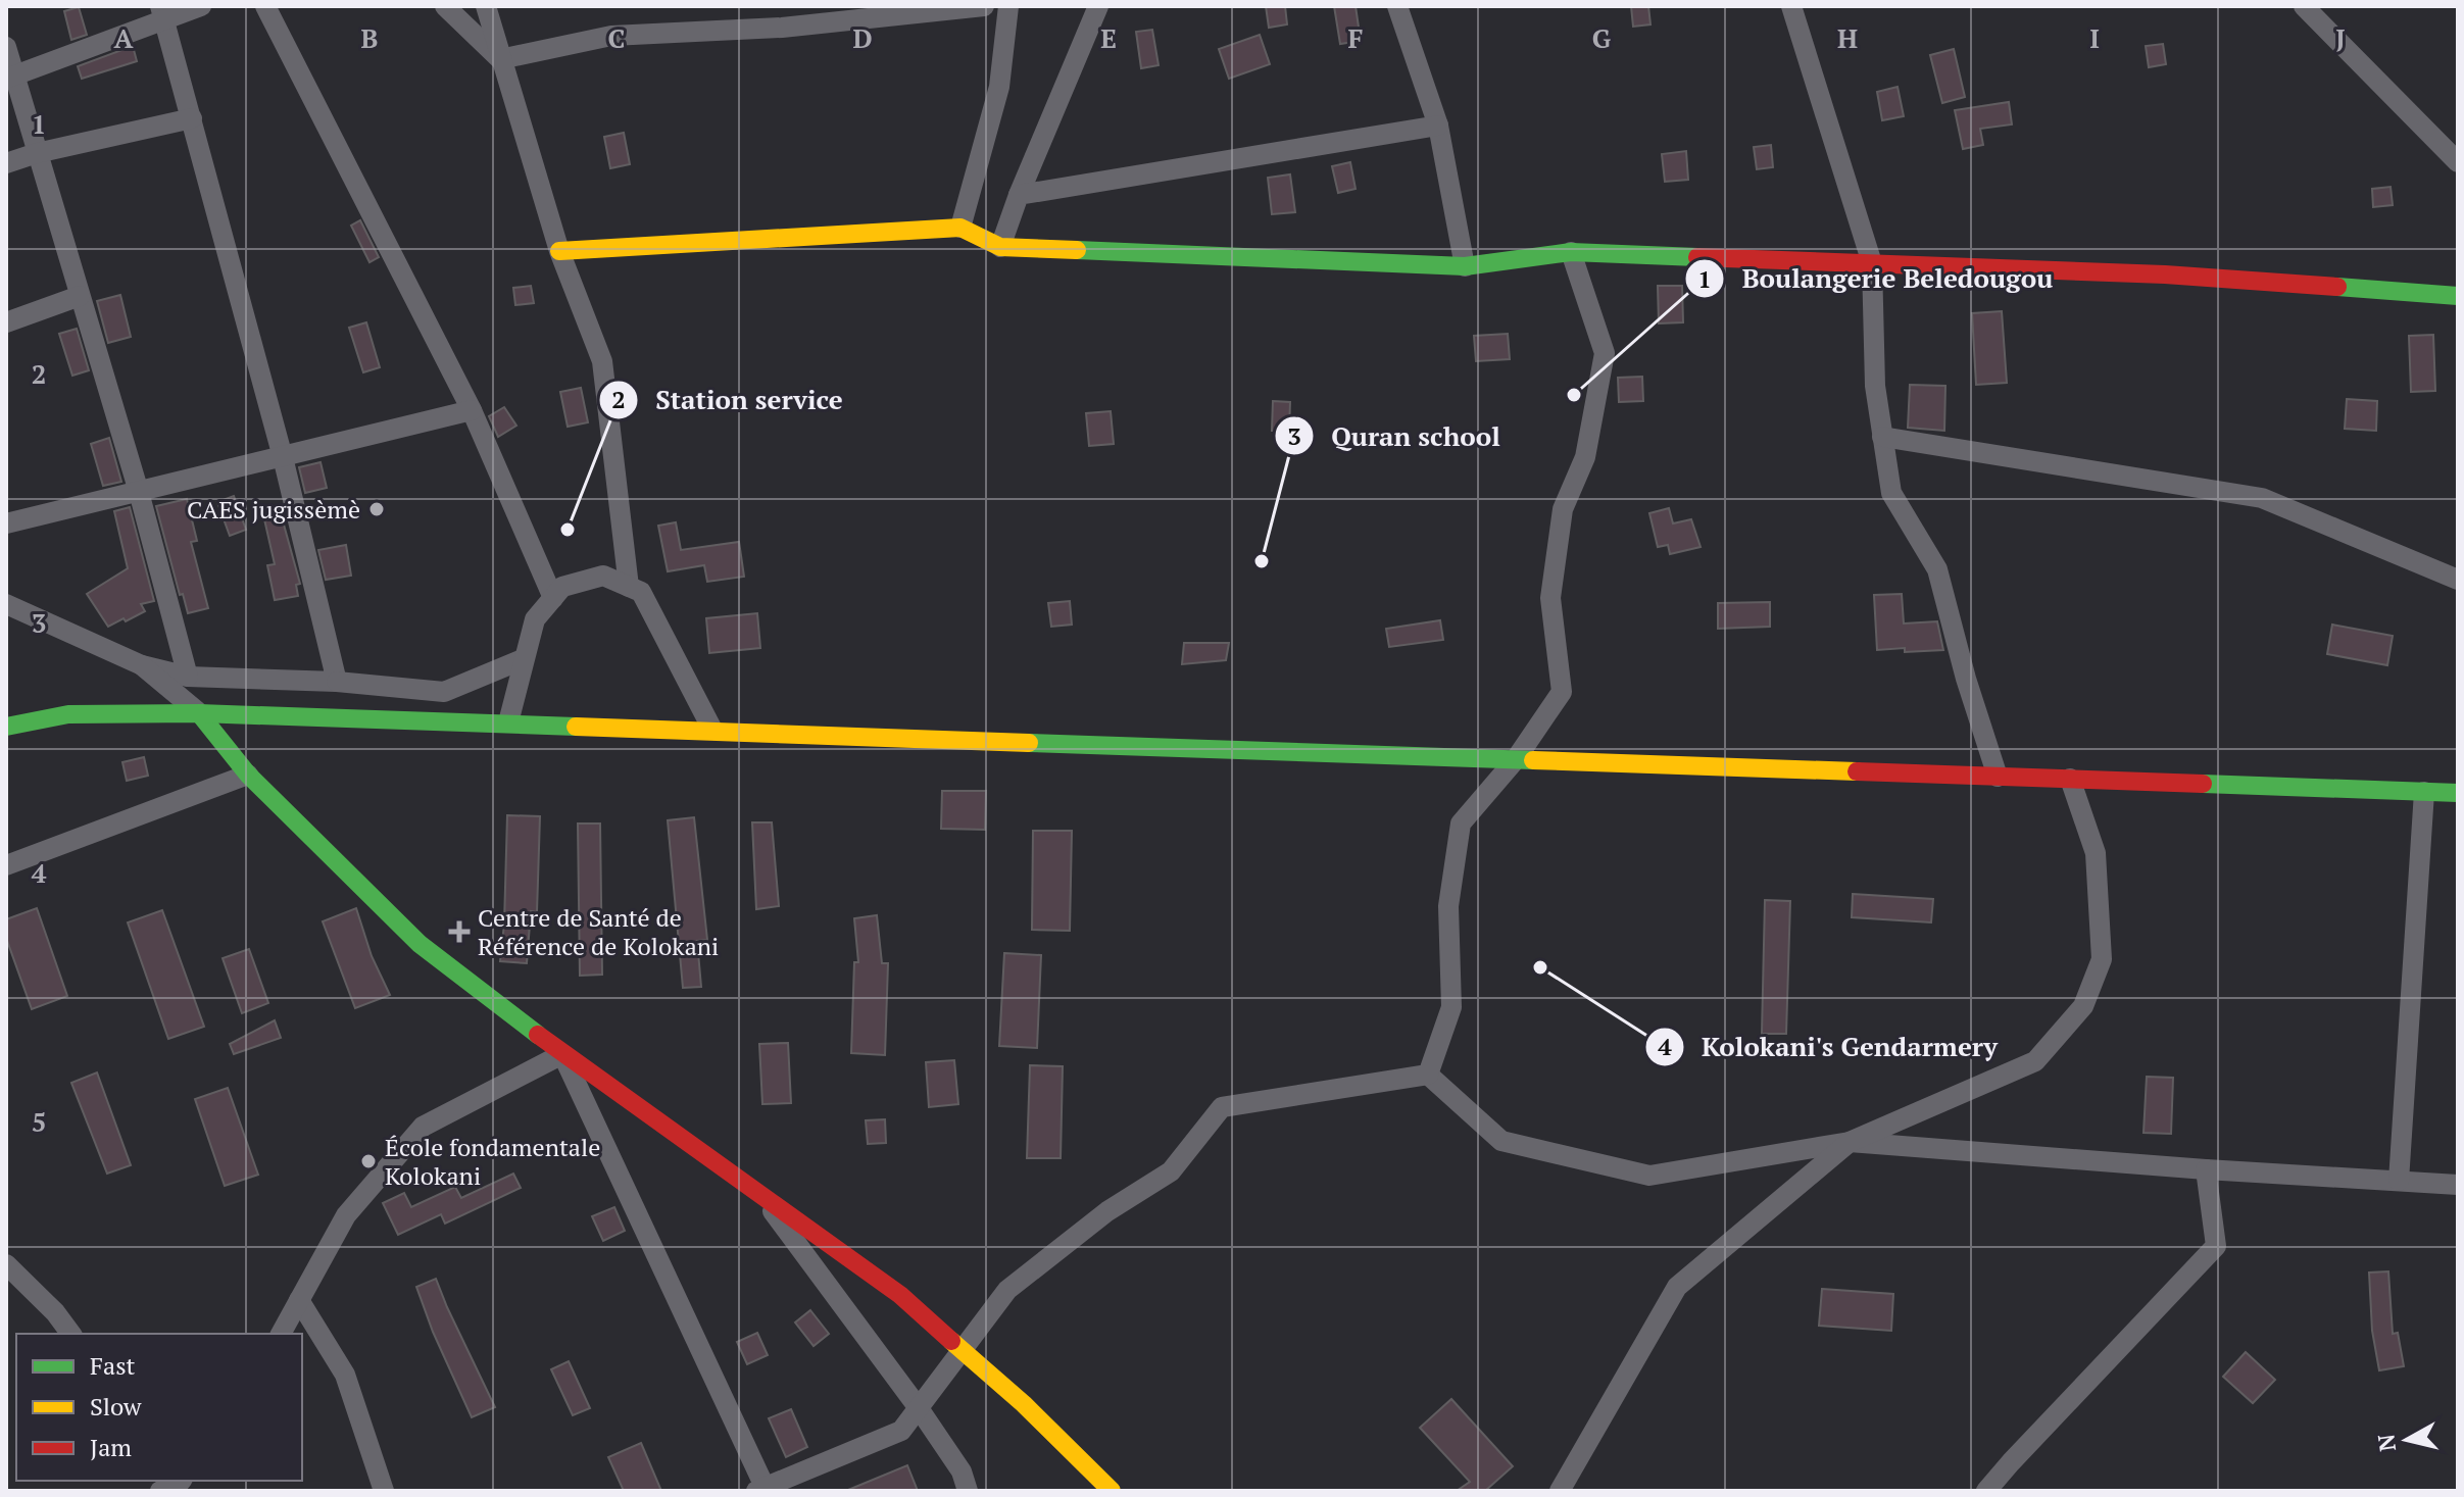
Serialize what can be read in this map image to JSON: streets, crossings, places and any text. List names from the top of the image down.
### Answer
{
  "places": {
    "other": [
      "Boulangerie Beledougou",
      "CAES jugissèmè",
      "Station service",
      "Quran school",
      "Kolokani's Gendarmery",
      "École fondamentale Kolokani"
    ],
    "health": ["Centre de Santé de Référence de Kolokani"]
  },
  "legend": ["Fast", "Slow", "Jam"],
  "north": "left",
  "grid": {
    "columns": [
      "A",
      "B",
      "C",
      "D",
      "E",
      "F",
      "G",
      "H",
      "I",
      "J"
    ],
    "rows": [
      "1",
      "2",
      "3",
      "4",
      "5"
    ]
  }
}
